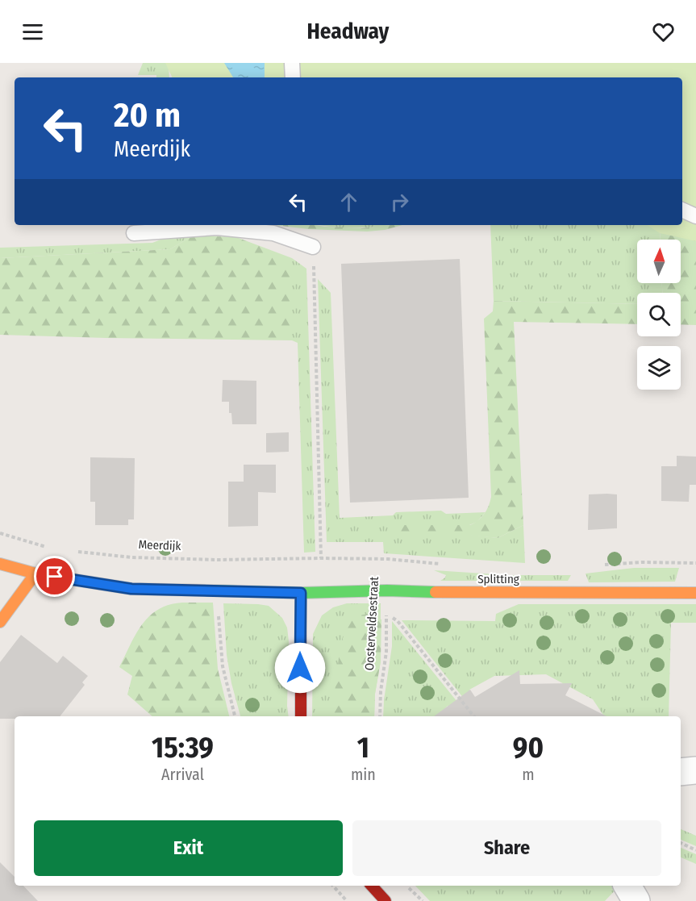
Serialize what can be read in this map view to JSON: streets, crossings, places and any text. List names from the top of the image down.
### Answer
{
  "streets": {
    "street": ["Splitting"],
    "path": ["Meerdijk", "Oosterveldsestraat"]
  },
  "crossings": [
    ["Splitting", "Oosterveldsestraat"]
  ],
  "north": "top",
  "page": {
    "header": "Headway",
    "turn": ["20 m", "Meerdijk"],
    "eta": [
      "15:39",
      "Arrival",
      "1",
      "min",
      "90",
      "m"
    ],
    "buttons": ["Exit", "Share"]
  }
}
